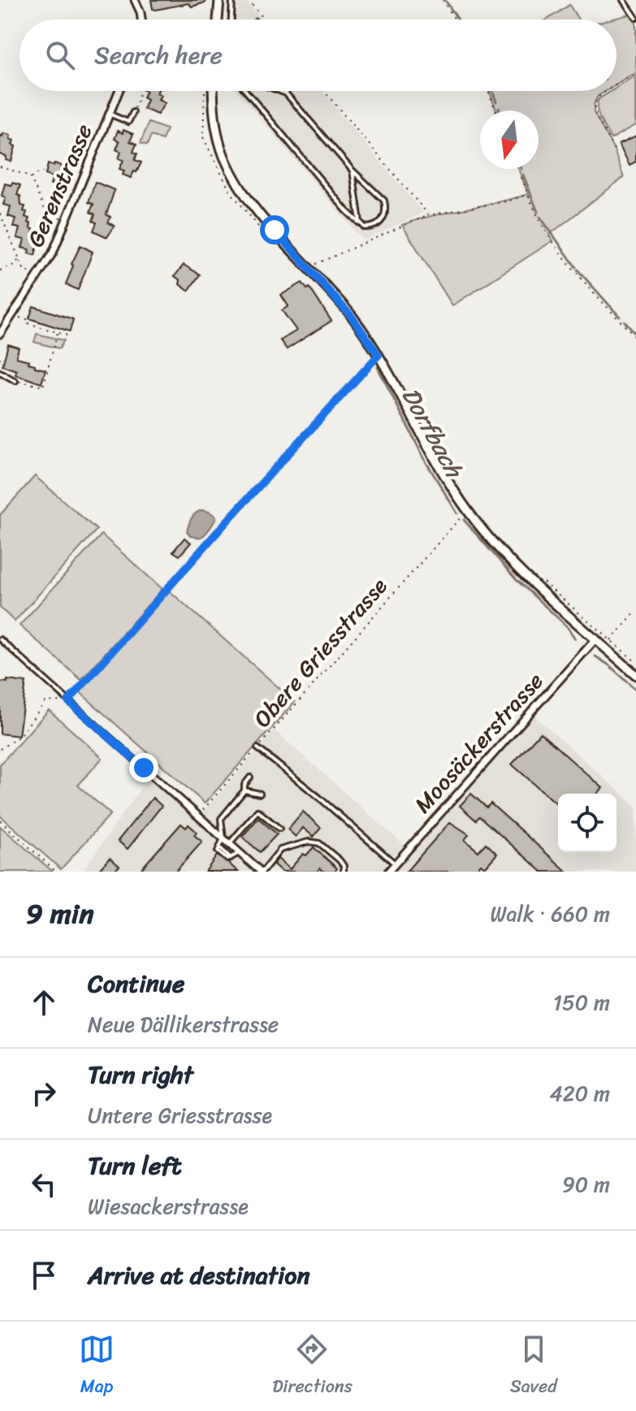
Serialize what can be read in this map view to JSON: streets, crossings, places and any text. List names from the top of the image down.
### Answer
{
  "streets": {
    "street": ["Gerenstrasse", "Moosäckerstrasse"],
    "path": ["Obere Griesstrasse"]
  },
  "water": ["Dorfbach"],
  "north": "bottom",
  "page": {
    "search": "Search here",
    "heading": ["9 min", "Walk · 660 m"],
    "list": [
      ["Continue", "Neue Dällikerstrasse", "150 m"],
      ["Turn right", "Untere Griesstrasse", "420 m"],
      ["Turn left", "Wiesackerstrasse", "90 m"],
      "Arrive at destination"
    ],
    "nav": ["Map", "Directions", "Saved"]
  }
}
